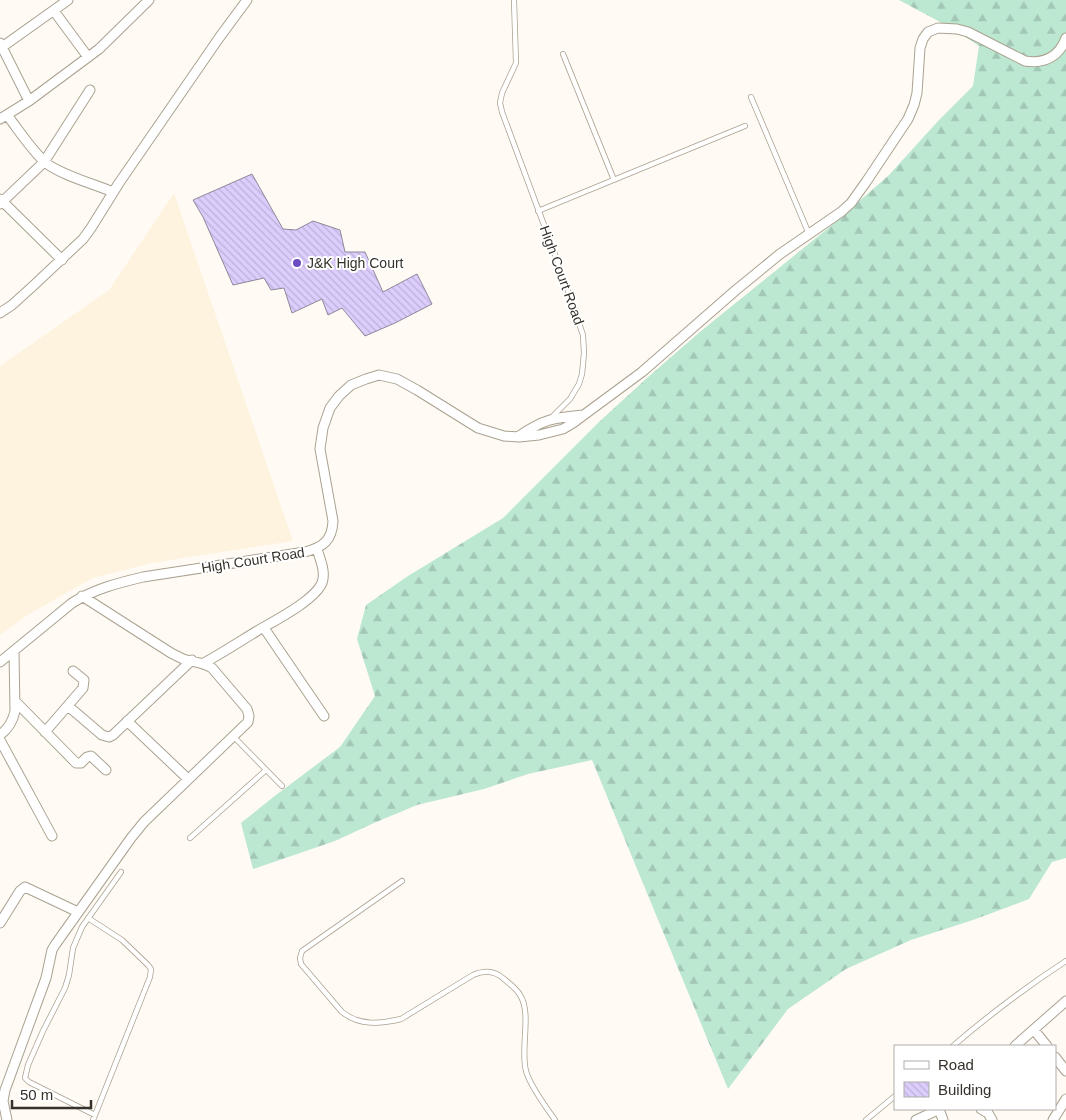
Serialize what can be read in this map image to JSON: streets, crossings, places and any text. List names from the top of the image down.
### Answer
{
  "streets": {
    "street": ["High Court Road"]
  },
  "places": ["J&K High Court"],
  "legend": ["Road", "Building"],
  "scale_bar": "50 m"
}
